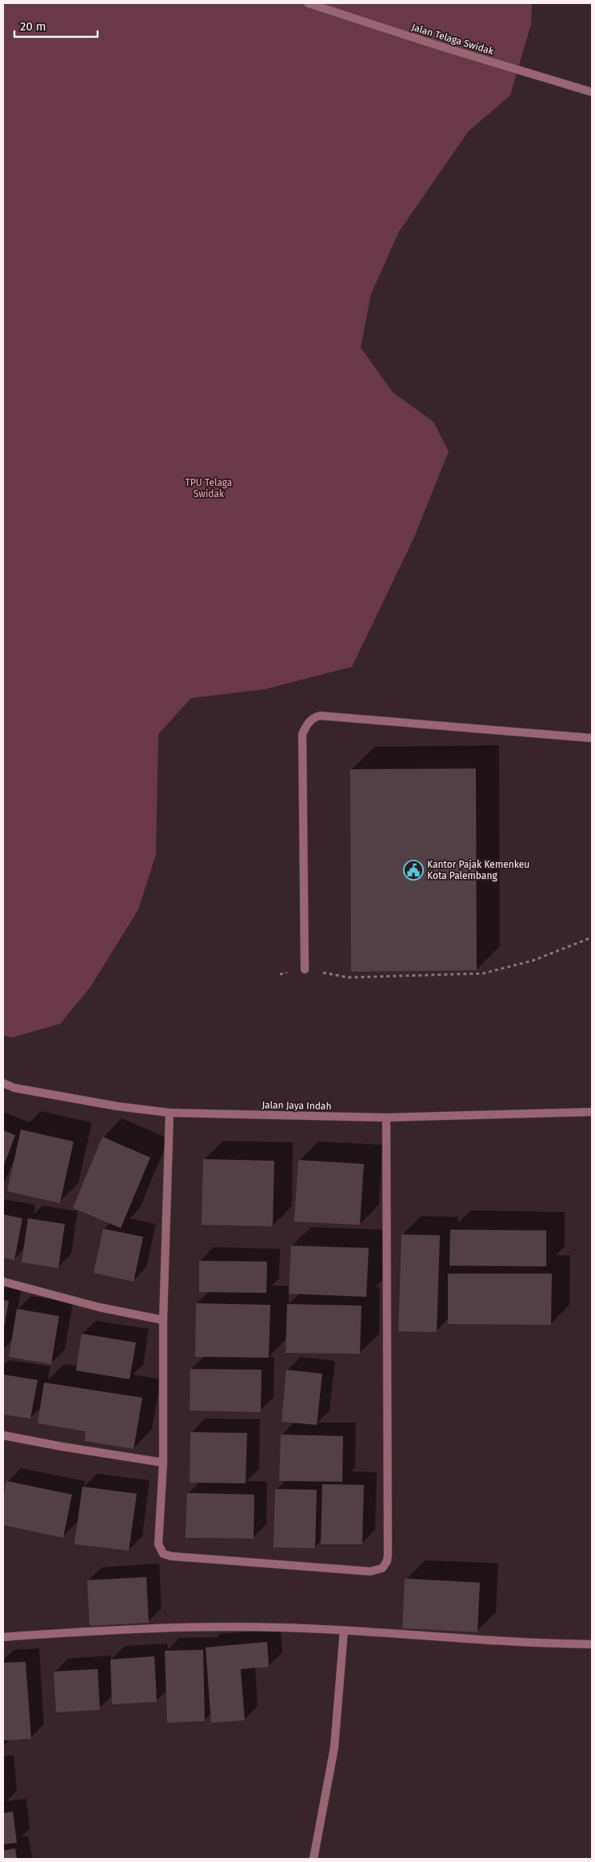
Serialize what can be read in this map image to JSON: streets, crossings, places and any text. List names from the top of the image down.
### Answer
{
  "streets": {
    "street": ["Jalan Telaga Swidak", "Jalan Jaya Indah"]
  },
  "parks": ["TPU Telaga Swidak"],
  "places": {
    "public building": ["Kantor Pajak Kemenkeu Kota Palembang"]
  },
  "scale_bar": "20 m"
}
